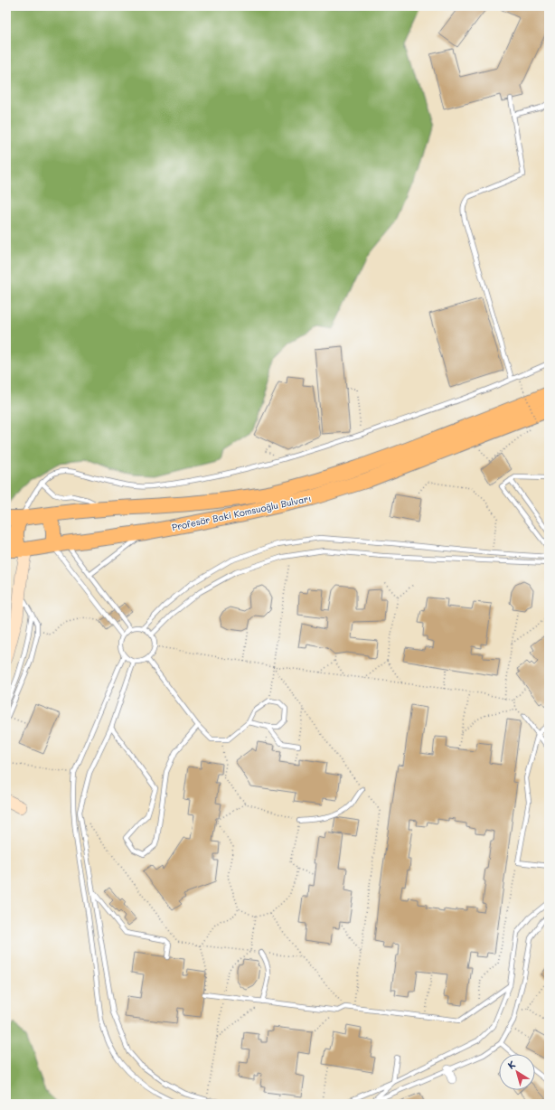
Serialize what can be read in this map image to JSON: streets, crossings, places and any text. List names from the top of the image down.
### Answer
{
  "streets": {
    "highway": ["Profesör Baki Komsuoğlu Bulvarı"]
  },
  "north": "top left"
}
